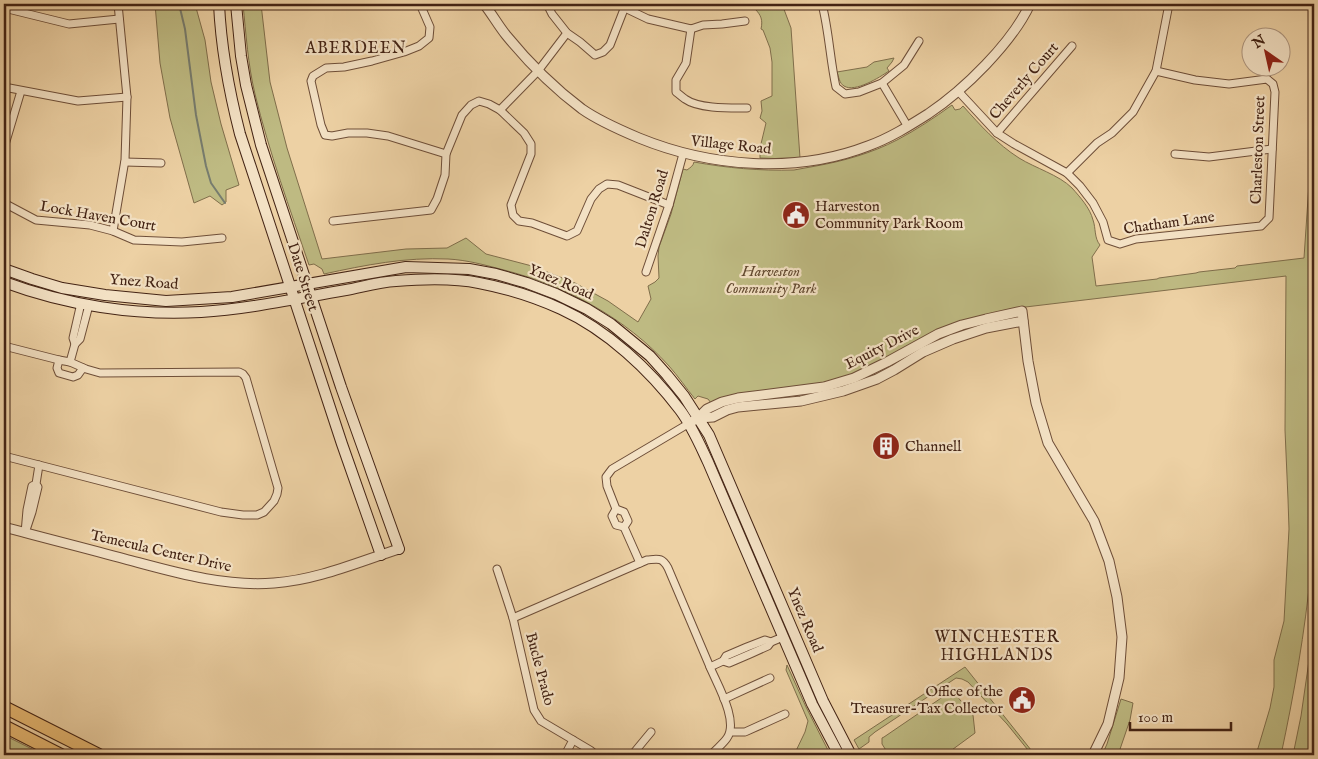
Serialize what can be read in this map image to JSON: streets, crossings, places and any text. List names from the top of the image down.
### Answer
{
  "streets": {
    "main road": ["Date Street", "Ynez Road"],
    "street": [
      "Cheverly Court",
      "Village Road",
      "Charleston Street",
      "Dalton Road",
      "Lock Haven Court",
      "Chatham Lane",
      "Equity Drive",
      "Temecula Center Drive",
      "Bucle Prado"
    ]
  },
  "crossings": [
    ["Cheverly Court", "Chatham Lane"],
    ["Village Road", "Dalton Road"],
    ["Village Road", "Chatham Lane"],
    ["Charleston Street", "Chatham Lane"],
    ["Date Street", "Ynez Road"],
    ["Date Street", "Temecula Center Drive"],
    ["Ynez Road", "Equity Drive"]
  ],
  "districts": ["ABERDEEN", "WINCHESTER HIGHLANDS"],
  "parks": ["Harveston Community Park"],
  "places": {
    "public building": ["Harveston Community Park Room", "Office of the Treasurer-Tax Collector"],
    "building": ["Channell"]
  },
  "scale_bar": "100 m",
  "north": "top left"
}
